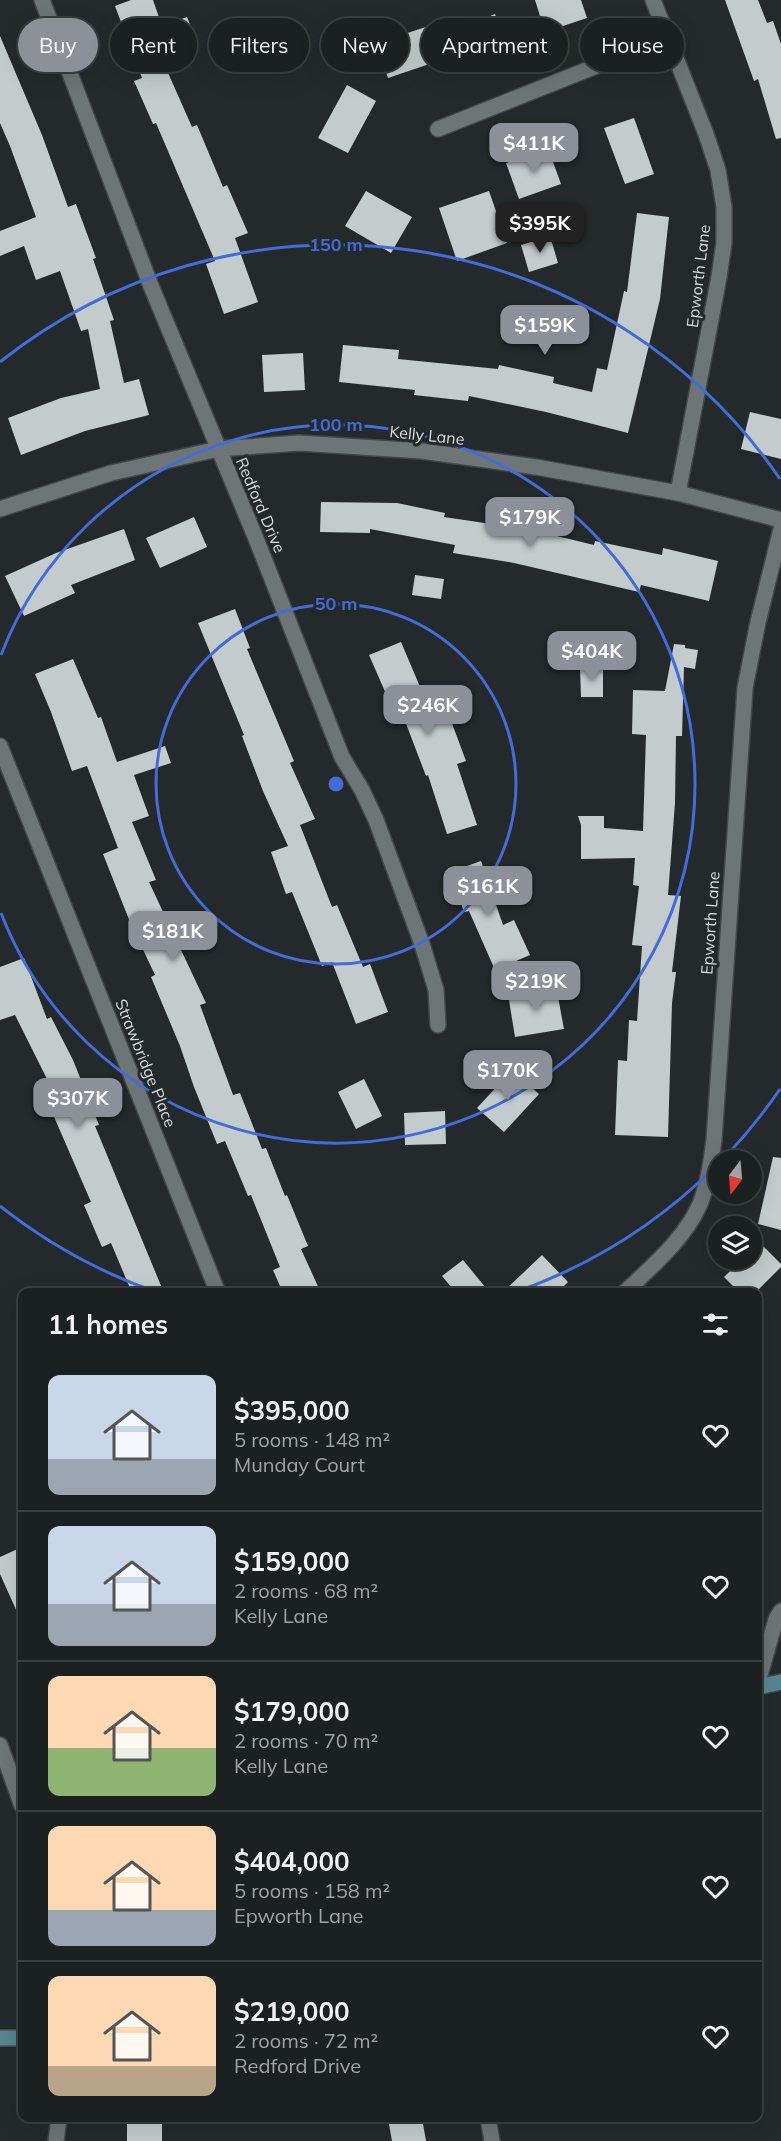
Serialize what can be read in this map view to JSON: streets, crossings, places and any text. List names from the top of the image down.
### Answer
{
  "streets": {
    "street": [
      "Epworth Lane",
      "Kelly Lane",
      "Redford Drive",
      "Strawbridge Place"
    ]
  },
  "crossings": [
    ["Epworth Lane", "Kelly Lane"],
    ["Kelly Lane", "Redford Drive"]
  ],
  "north": "bottom",
  "page": {
    "chip": [
      "Buy",
      "Rent",
      "Filters",
      "New",
      "Apartment",
      "House"
    ],
    "price": [
      "$411K",
      "$395K",
      "$159K",
      "$179K",
      "$404K",
      "$246K",
      "$161K",
      "$181K",
      "$219K",
      "$170K",
      "$307K"
    ],
    "heading": "11 homes",
    "list": [
      {
        "name": "$395,000",
        "note": "5 rooms · 148 m² · Munday Court"
      },
      {
        "name": "$159,000",
        "note": "2 rooms · 68 m² · Kelly Lane"
      },
      {
        "name": "$179,000",
        "note": "2 rooms · 70 m² · Kelly Lane"
      },
      {
        "name": "$404,000",
        "note": "5 rooms · 158 m² · Epworth Lane"
      },
      {
        "name": "$219,000",
        "note": "2 rooms · 72 m² · Redford Drive"
      }
    ]
  },
  "rings": ["150 m", "100 m", "50 m"]
}
